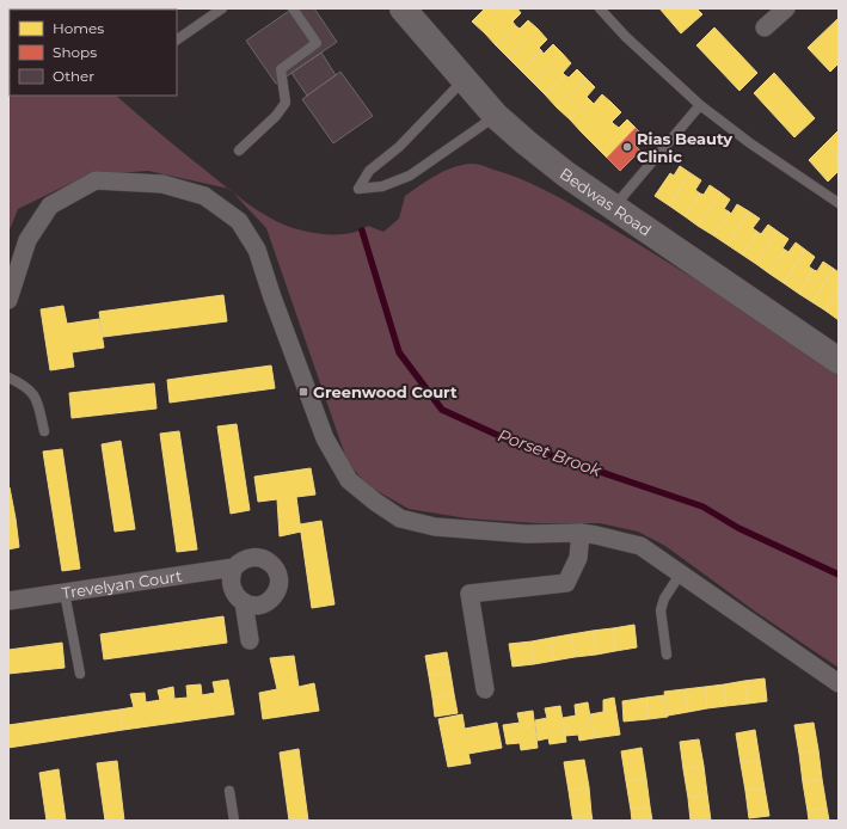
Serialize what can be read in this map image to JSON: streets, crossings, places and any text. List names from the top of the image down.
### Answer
{
  "streets": {
    "main road": ["Bedwas Road"],
    "street": ["Trevelyan Court"]
  },
  "water": ["Porset Brook"],
  "places": {
    "other": ["Rias Beauty Clinic"],
    "transit": ["Greenwood Court"]
  },
  "legend": ["Homes", "Shops", "Other"]
}
